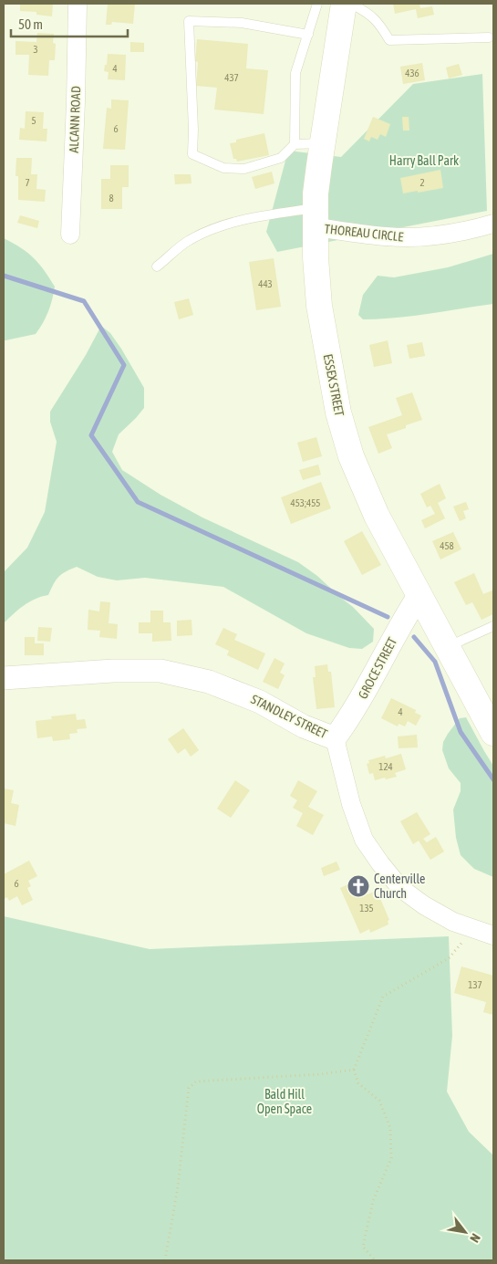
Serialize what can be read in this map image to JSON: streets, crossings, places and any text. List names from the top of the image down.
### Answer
{
  "streets": {
    "main road": ["ESSEX STREET"],
    "street": [
      "ALCANN ROAD",
      "THOREAU CIRCLE",
      "GROCE STREET",
      "STANDLEY STREET"
    ]
  },
  "crossings": [
    ["THOREAU CIRCLE", "ESSEX STREET"],
    ["ESSEX STREET", "GROCE STREET"],
    ["GROCE STREET", "STANDLEY STREET"]
  ],
  "parks": ["Harry Ball Park", "Bald Hill Open Space"],
  "places": {
    "church": ["Centerville Church"]
  },
  "house_numbers": [
    "3",
    "4",
    "436",
    "437",
    "5",
    "6",
    "7",
    "2",
    "8",
    "443",
    "453;455",
    "458",
    "4",
    "124",
    "6",
    "135",
    "137"
  ],
  "scale_bar": "50 m",
  "north": "bottom right"
}
